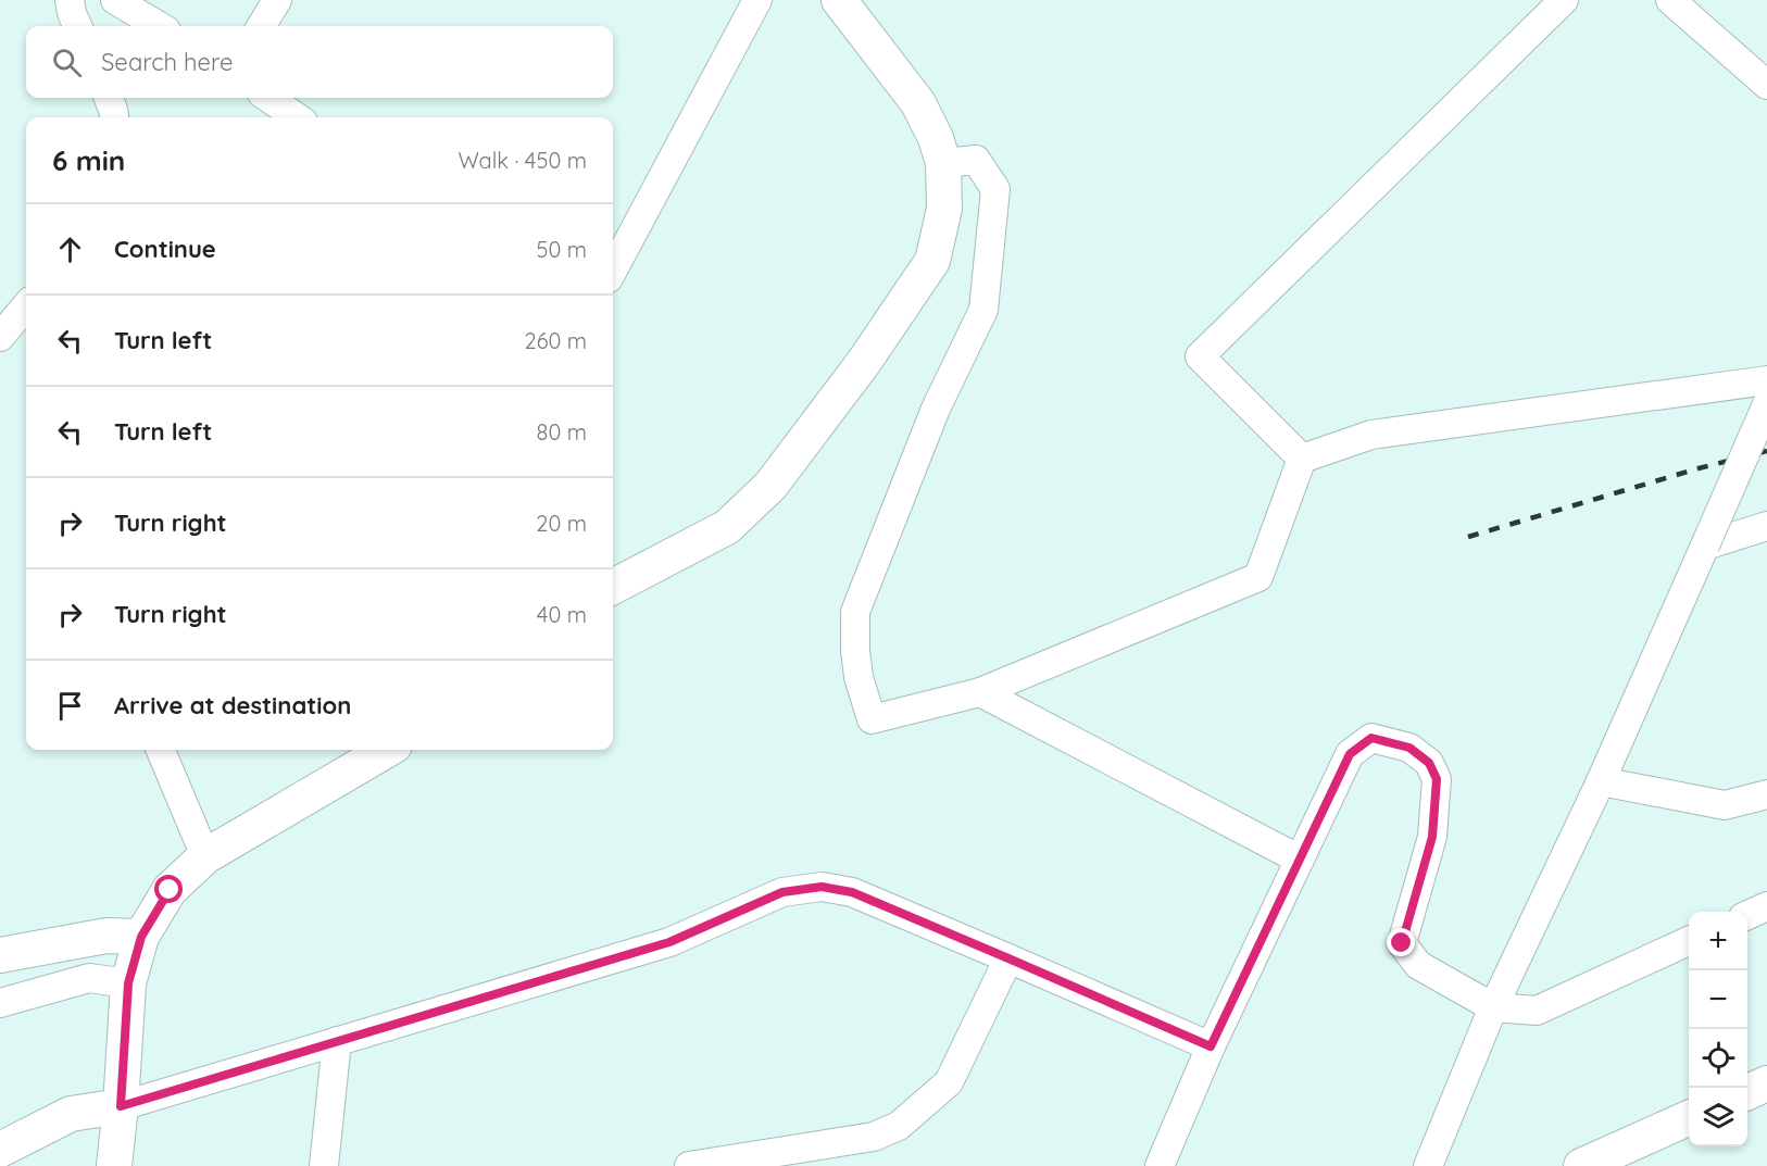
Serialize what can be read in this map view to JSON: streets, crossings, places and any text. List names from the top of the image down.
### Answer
{
  "page": {
    "search": "Search here",
    "heading": ["6 min", "Walk · 450 m"],
    "list": [
      ["Continue", "50 m"],
      ["Turn left", "260 m"],
      ["Turn left", "80 m"],
      ["Turn right", "20 m"],
      ["Turn right", "40 m"],
      "Arrive at destination"
    ],
    "map_buttons": ["+", "−"]
  }
}
